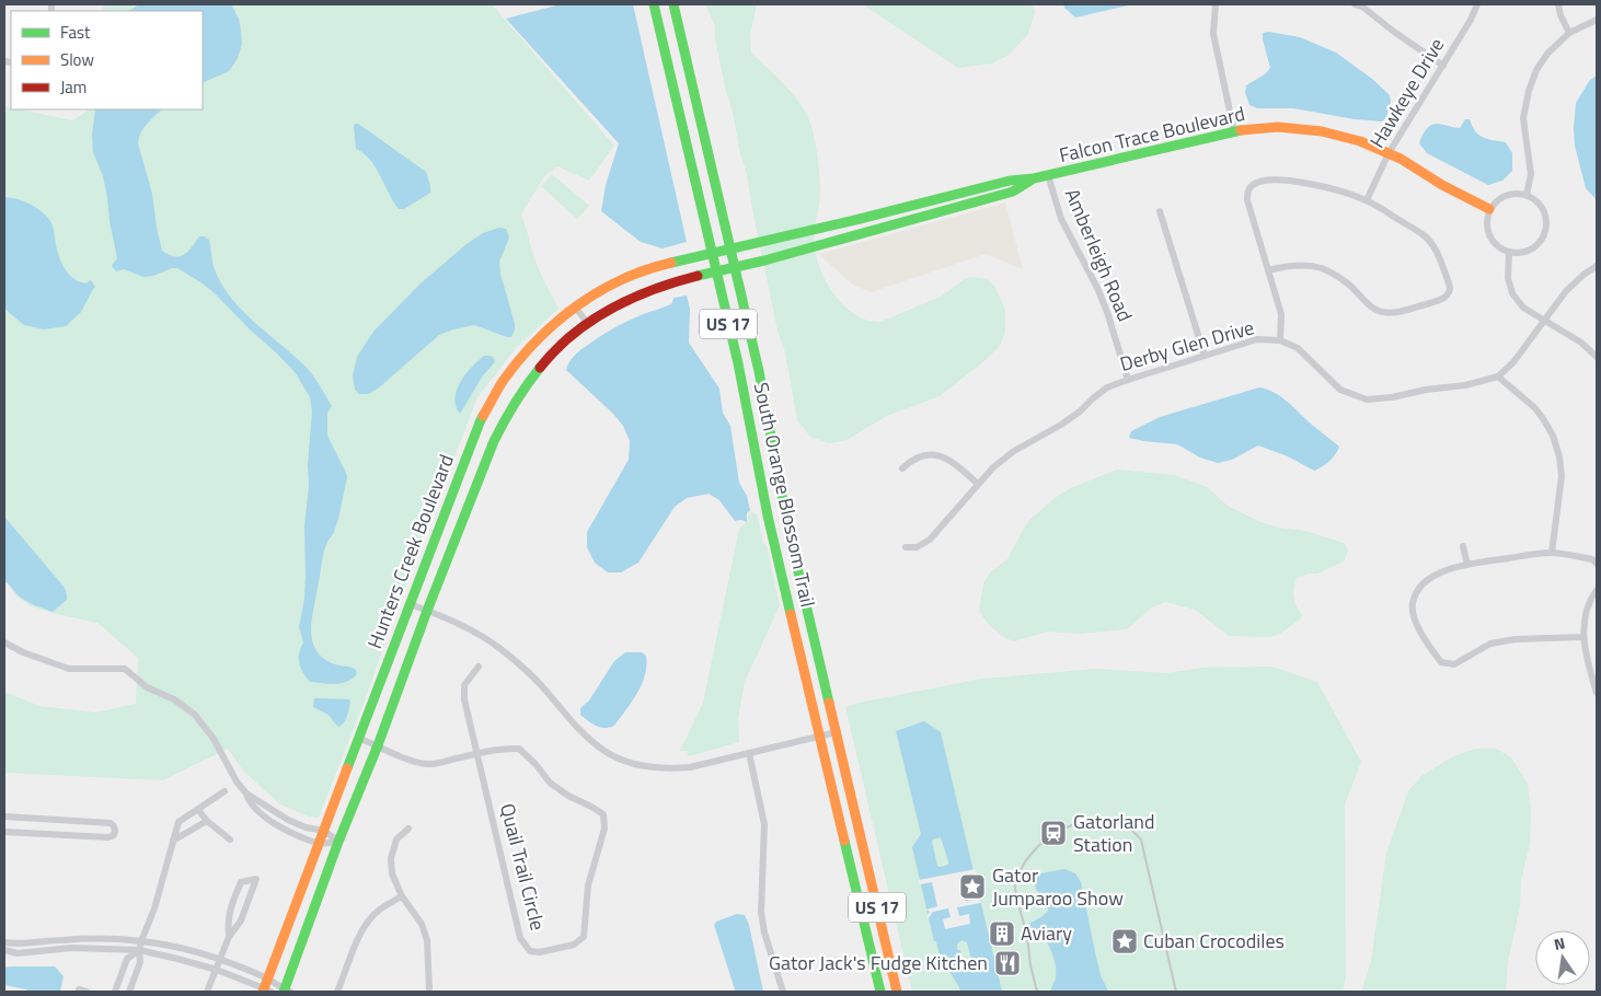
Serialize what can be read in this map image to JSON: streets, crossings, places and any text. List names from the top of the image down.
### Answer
{
  "streets": {
    "street": [
      "Hawkeye Drive",
      "Falcon Trace Boulevard",
      "Amberleigh Road",
      "US 17",
      "Derby Glen Drive",
      "South Orange Blossom Trail",
      "Hunters Creek Boulevard",
      "Quail Trail Circle"
    ]
  },
  "crossings": [
    ["Hawkeye Drive", "Falcon Trace Boulevard"],
    ["Falcon Trace Boulevard", "Amberleigh Road"],
    ["Falcon Trace Boulevard", "South Orange Blossom Trail"],
    ["Falcon Trace Boulevard", "Hunters Creek Boulevard"],
    ["Amberleigh Road", "Derby Glen Drive"],
    ["South Orange Blossom Trail", "Hunters Creek Boulevard"],
    ["Hunters Creek Boulevard", "Quail Trail Circle"]
  ],
  "places": {
    "station": ["Gatorland Station"],
    "place": ["Gator Jumparoo Show", "Cuban Crocodiles"],
    "building": ["Aviary"],
    "restaurant": ["Gator Jack's Fudge Kitchen"]
  },
  "legend": ["Fast", "Slow", "Jam"],
  "north": "top"
}
